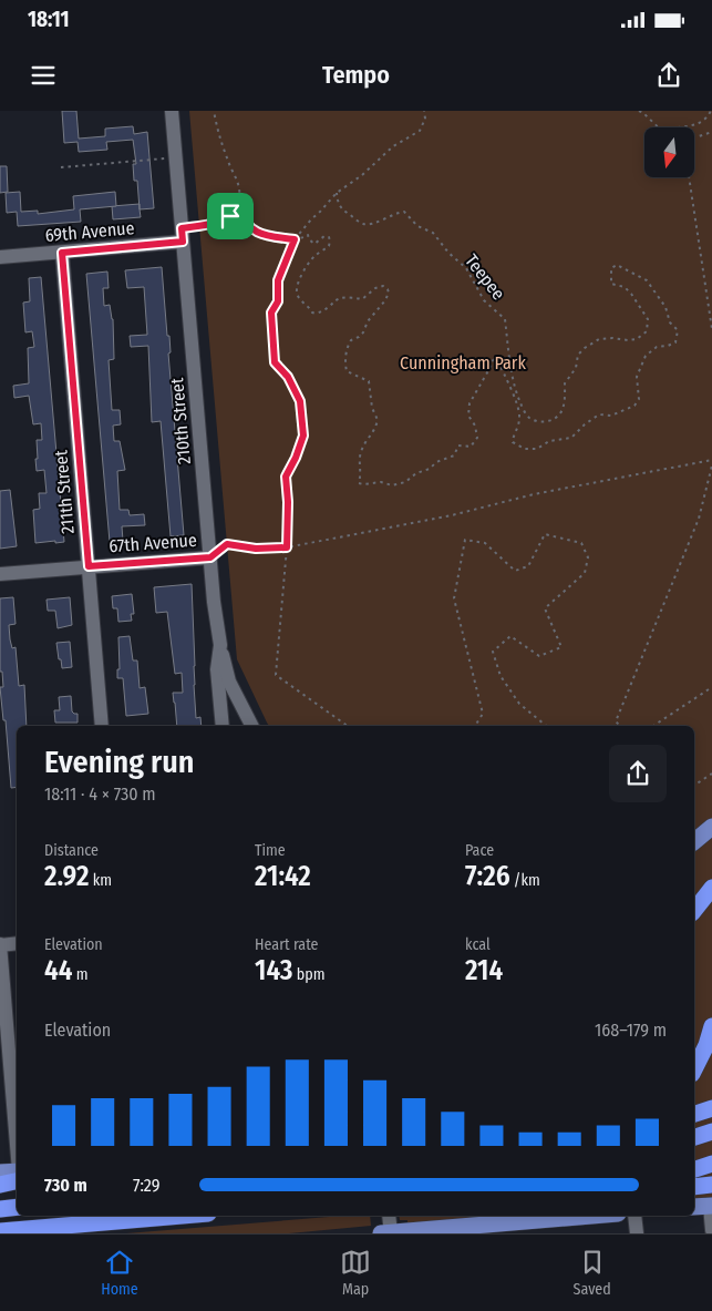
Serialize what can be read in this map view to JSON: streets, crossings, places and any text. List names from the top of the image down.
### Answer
{
  "streets": {
    "street": [
      "69th Avenue",
      "210th Street",
      "211th Street",
      "67th Avenue"
    ],
    "path": ["Teepee"]
  },
  "crossings": [
    ["69th Avenue", "210th Street"],
    ["69th Avenue", "211th Street"],
    ["210th Street", "67th Avenue"],
    ["211th Street", "67th Avenue"]
  ],
  "parks": ["Cunningham Park"],
  "north": "bottom",
  "page": {
    "status": "18:11",
    "header": "Tempo",
    "heading": ["Evening run", "18:11 · 4 × 730 m"],
    "stats": [
      ["Distance", "2.92 km"],
      ["Time", "21:42"],
      ["Pace", "7:26 /km"],
      ["Elevation", "44 m"],
      ["Heart rate", "143 bpm"],
      ["kcal", "214"]
    ],
    "chart": ["Elevation", "168–179 m"],
    "list": [
      {
        "name": "730 m",
        "note": "7:29"
      }
    ],
    "tabs": ["Home", "Map", "Saved"]
  }
}
